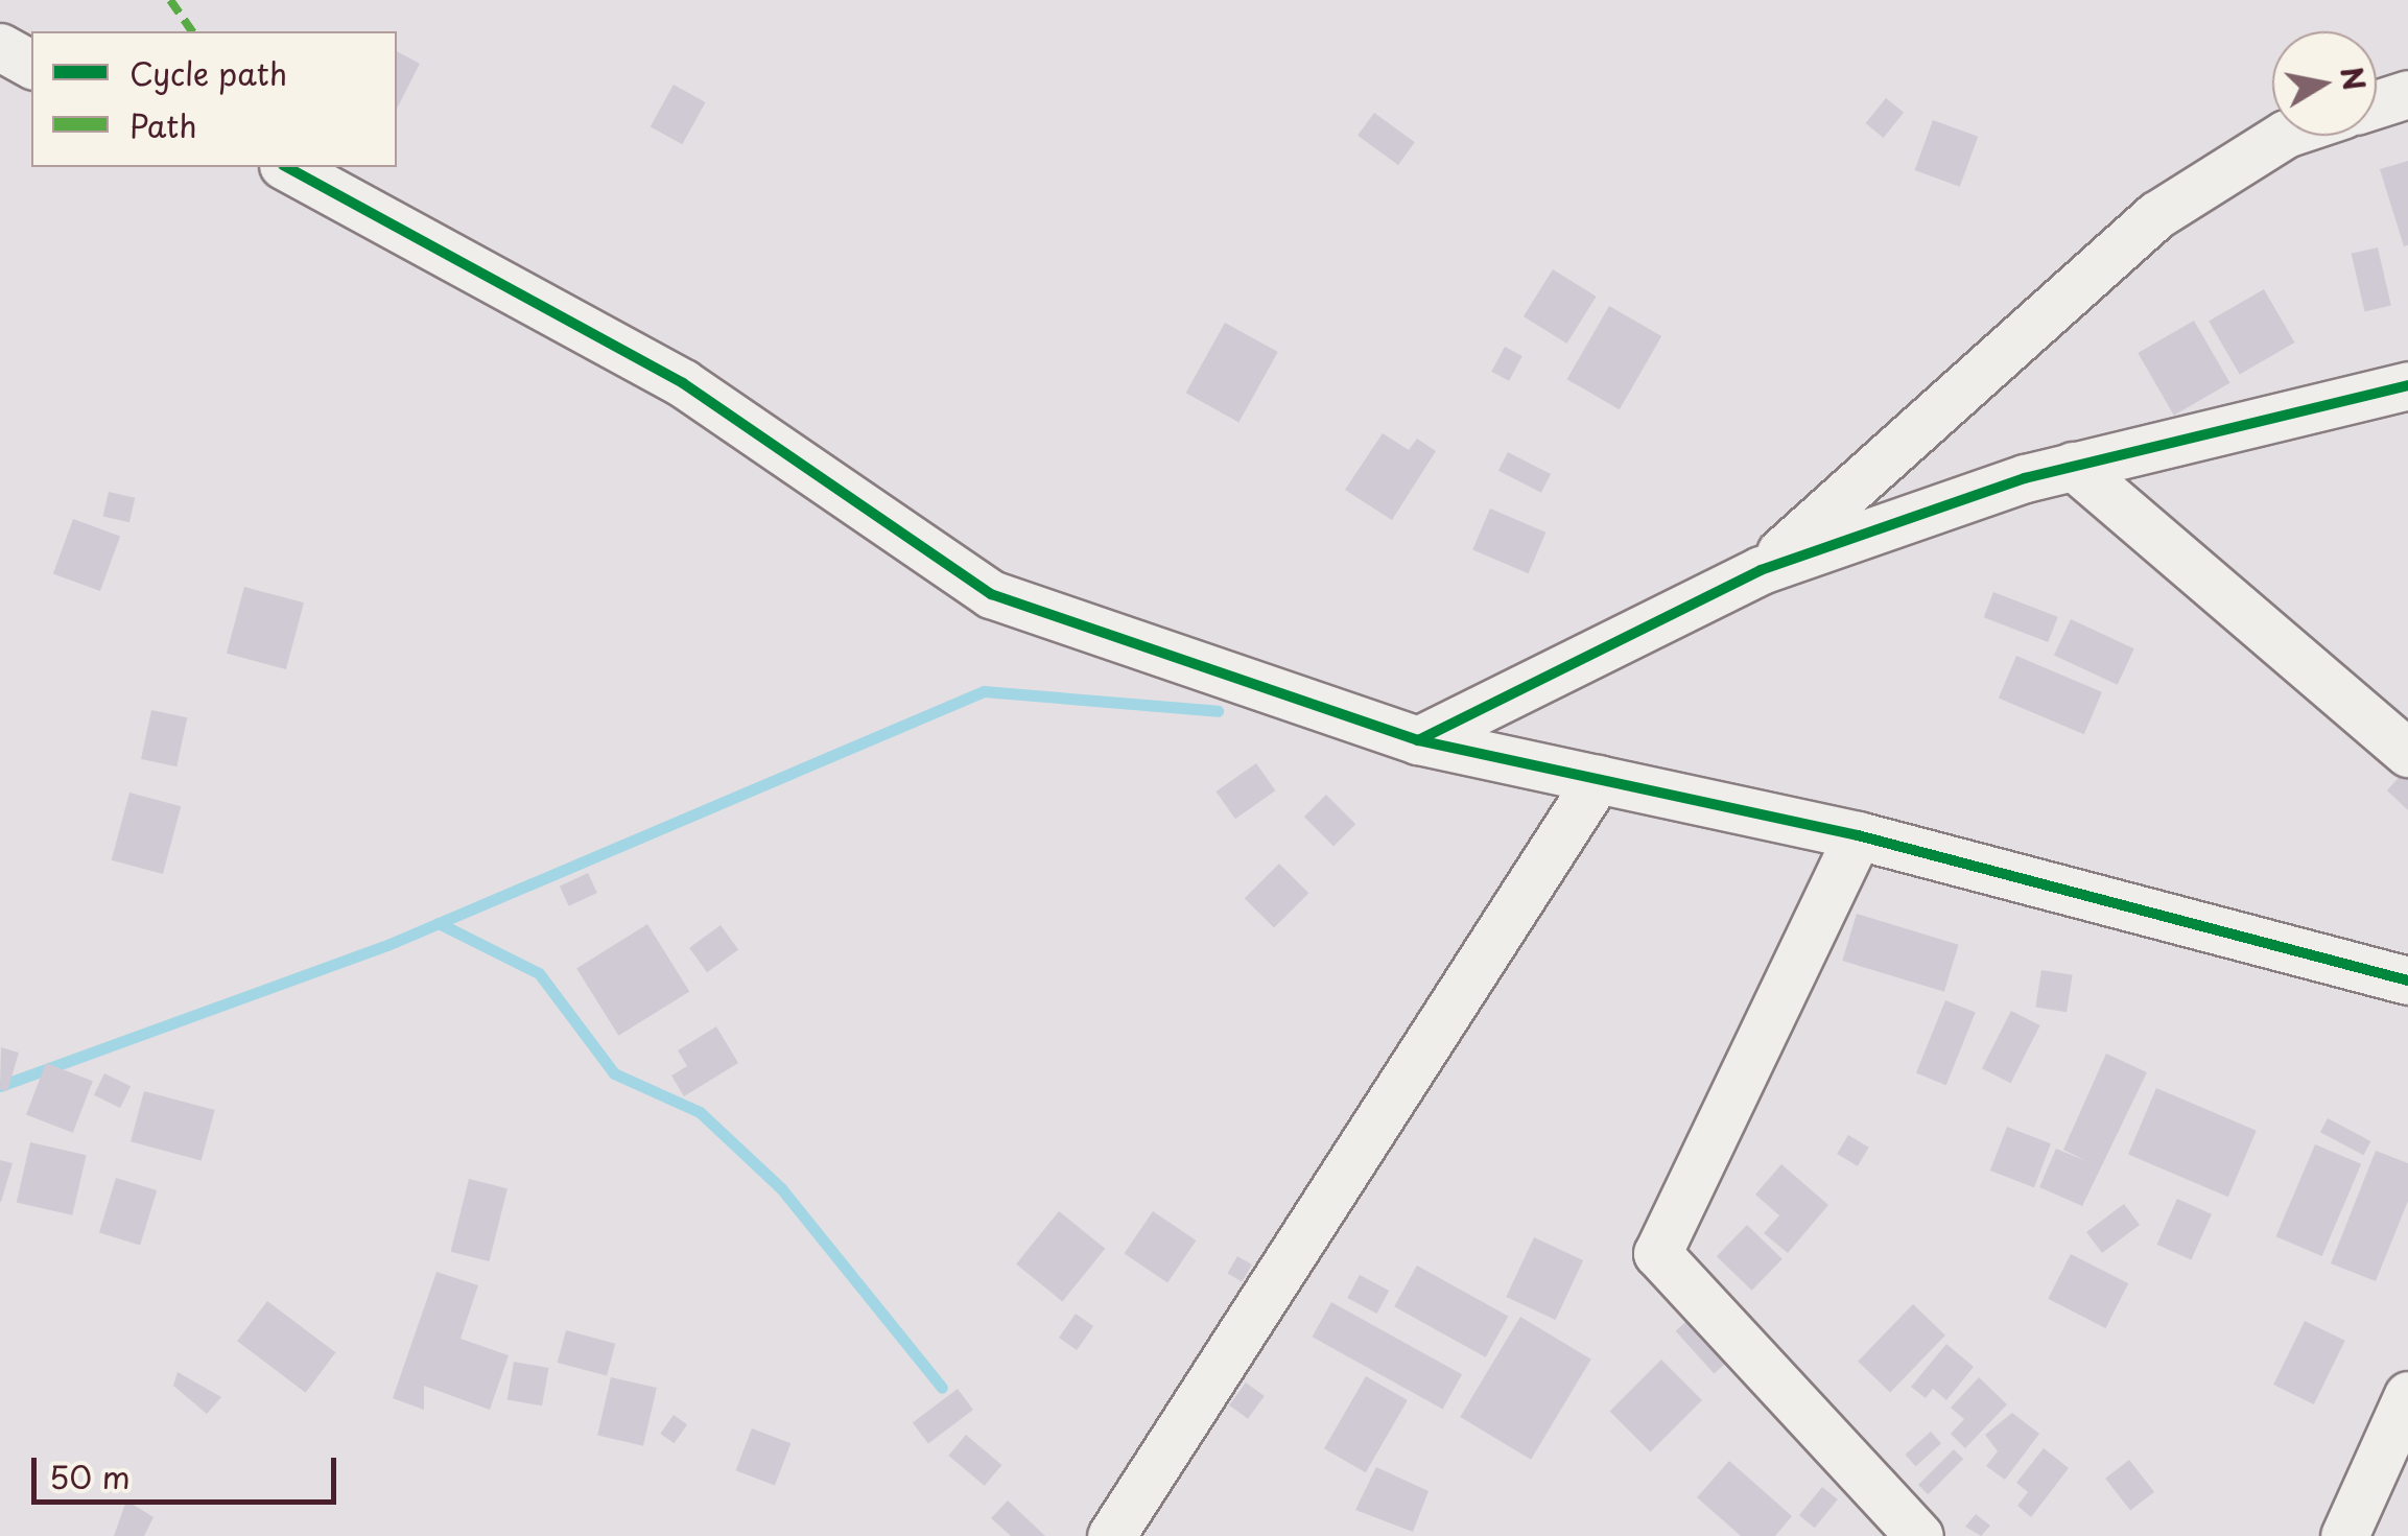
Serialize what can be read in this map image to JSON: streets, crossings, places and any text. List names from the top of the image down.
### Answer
{
  "legend": ["Cycle path", "Path"],
  "scale_bar": "50 m",
  "north": "right"
}
